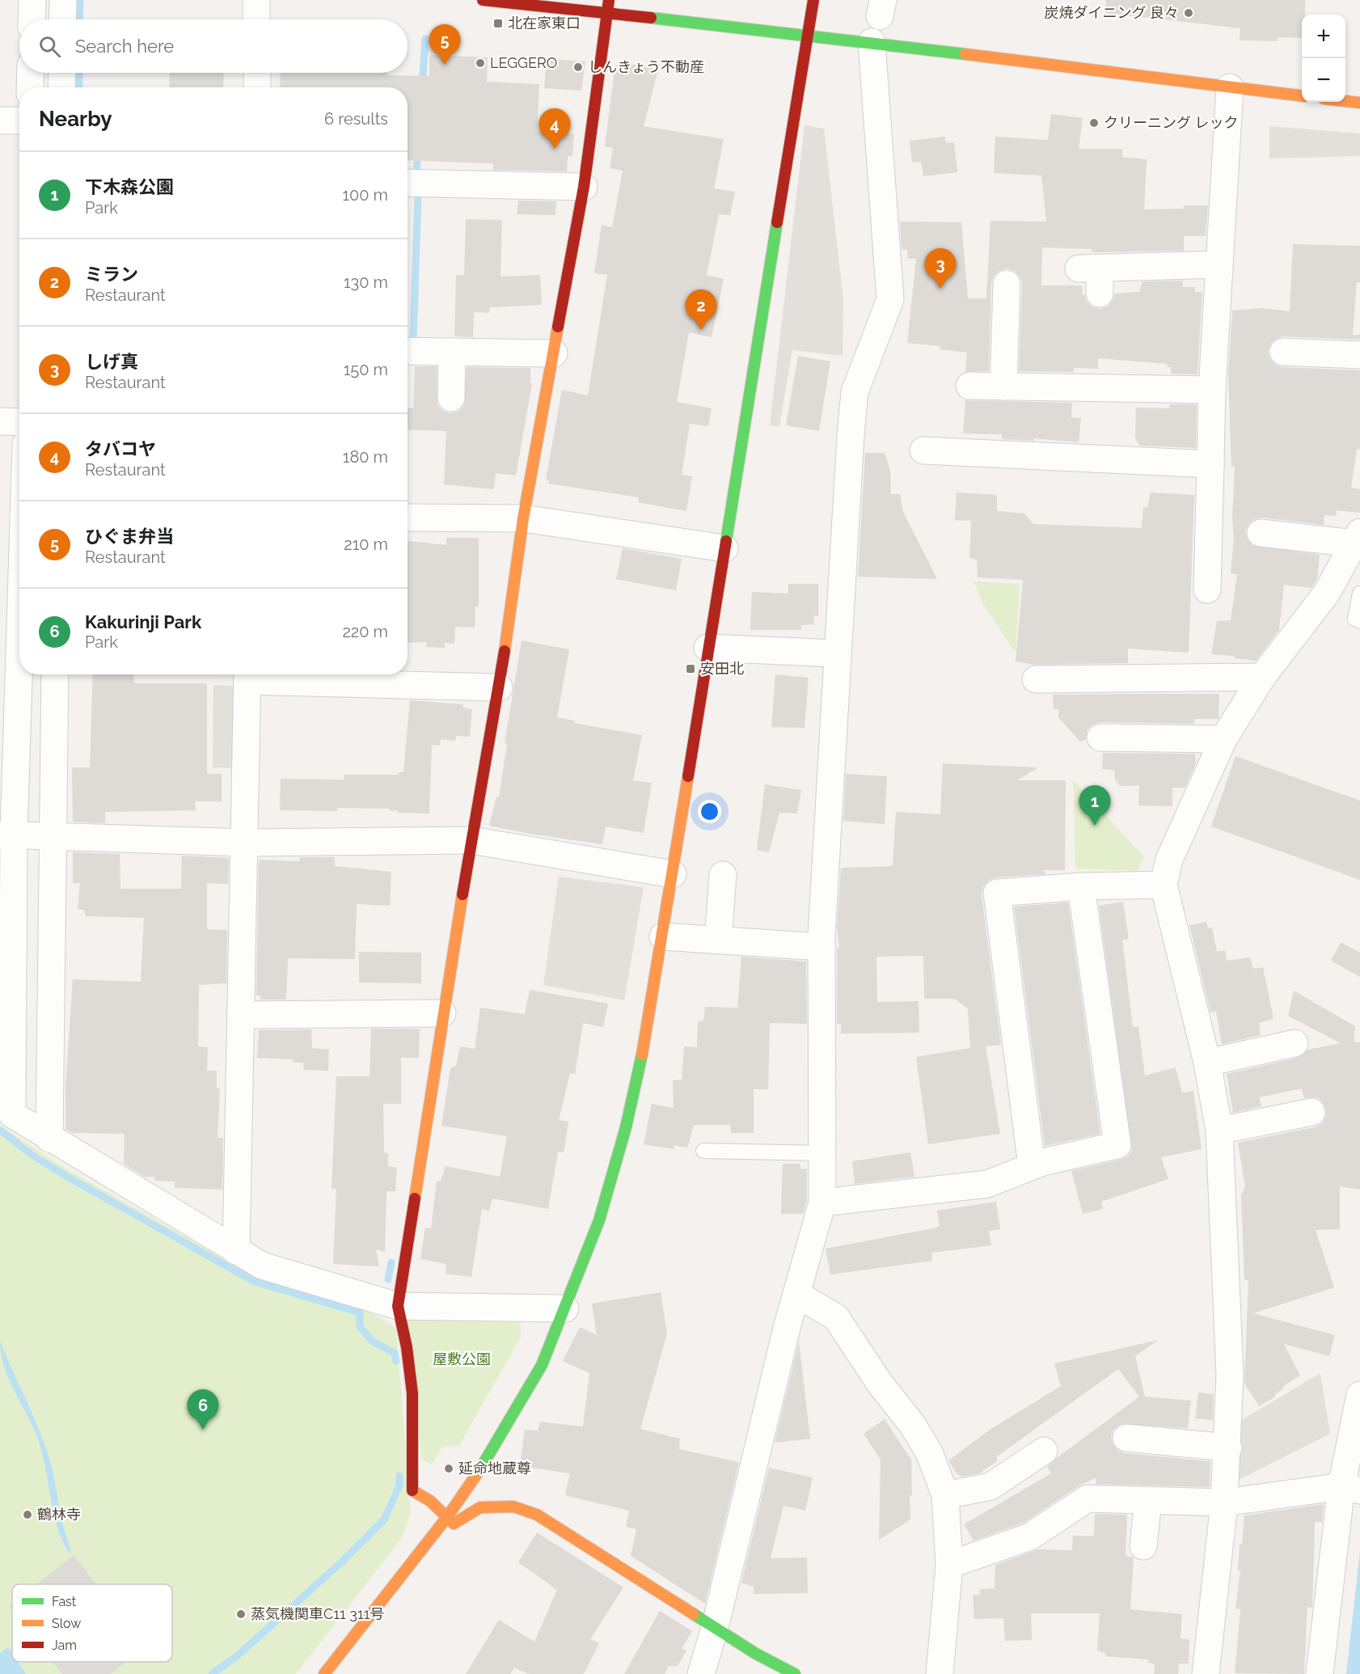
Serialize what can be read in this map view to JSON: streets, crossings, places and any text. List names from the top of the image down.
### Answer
{
  "parks": ["屋敷公園"],
  "places": {
    "other": [
      "炭焼ダイニング 良々",
      "LEGGERO",
      "しんきょう不動産",
      "クリーニング レック",
      "延命地蔵尊",
      "鶴林寺",
      "蒸気機関車C11 311号"
    ],
    "transit": ["北在家東口", "安田北"]
  },
  "legend": ["Fast", "Slow", "Jam"],
  "page": {
    "map_buttons": ["+", "−"],
    "search": "Search here",
    "pins": [
      "5",
      "4",
      "3",
      "2",
      "1",
      "6"
    ],
    "heading": ["Nearby", "6 results"],
    "list": [
      {
        "mark": "1",
        "name": "下木森公園",
        "note": "Park",
        "value": "100 m"
      },
      {
        "mark": "2",
        "name": "ミラン",
        "note": "Restaurant",
        "value": "130 m"
      },
      {
        "mark": "3",
        "name": "しげ真",
        "note": "Restaurant",
        "value": "150 m"
      },
      {
        "mark": "4",
        "name": "タバコヤ",
        "note": "Restaurant",
        "value": "180 m"
      },
      {
        "mark": "5",
        "name": "ひぐま弁当",
        "note": "Restaurant",
        "value": "210 m"
      },
      {
        "mark": "6",
        "name": "Kakurinji Park",
        "note": "Park",
        "value": "220 m"
      }
    ]
  }
}
